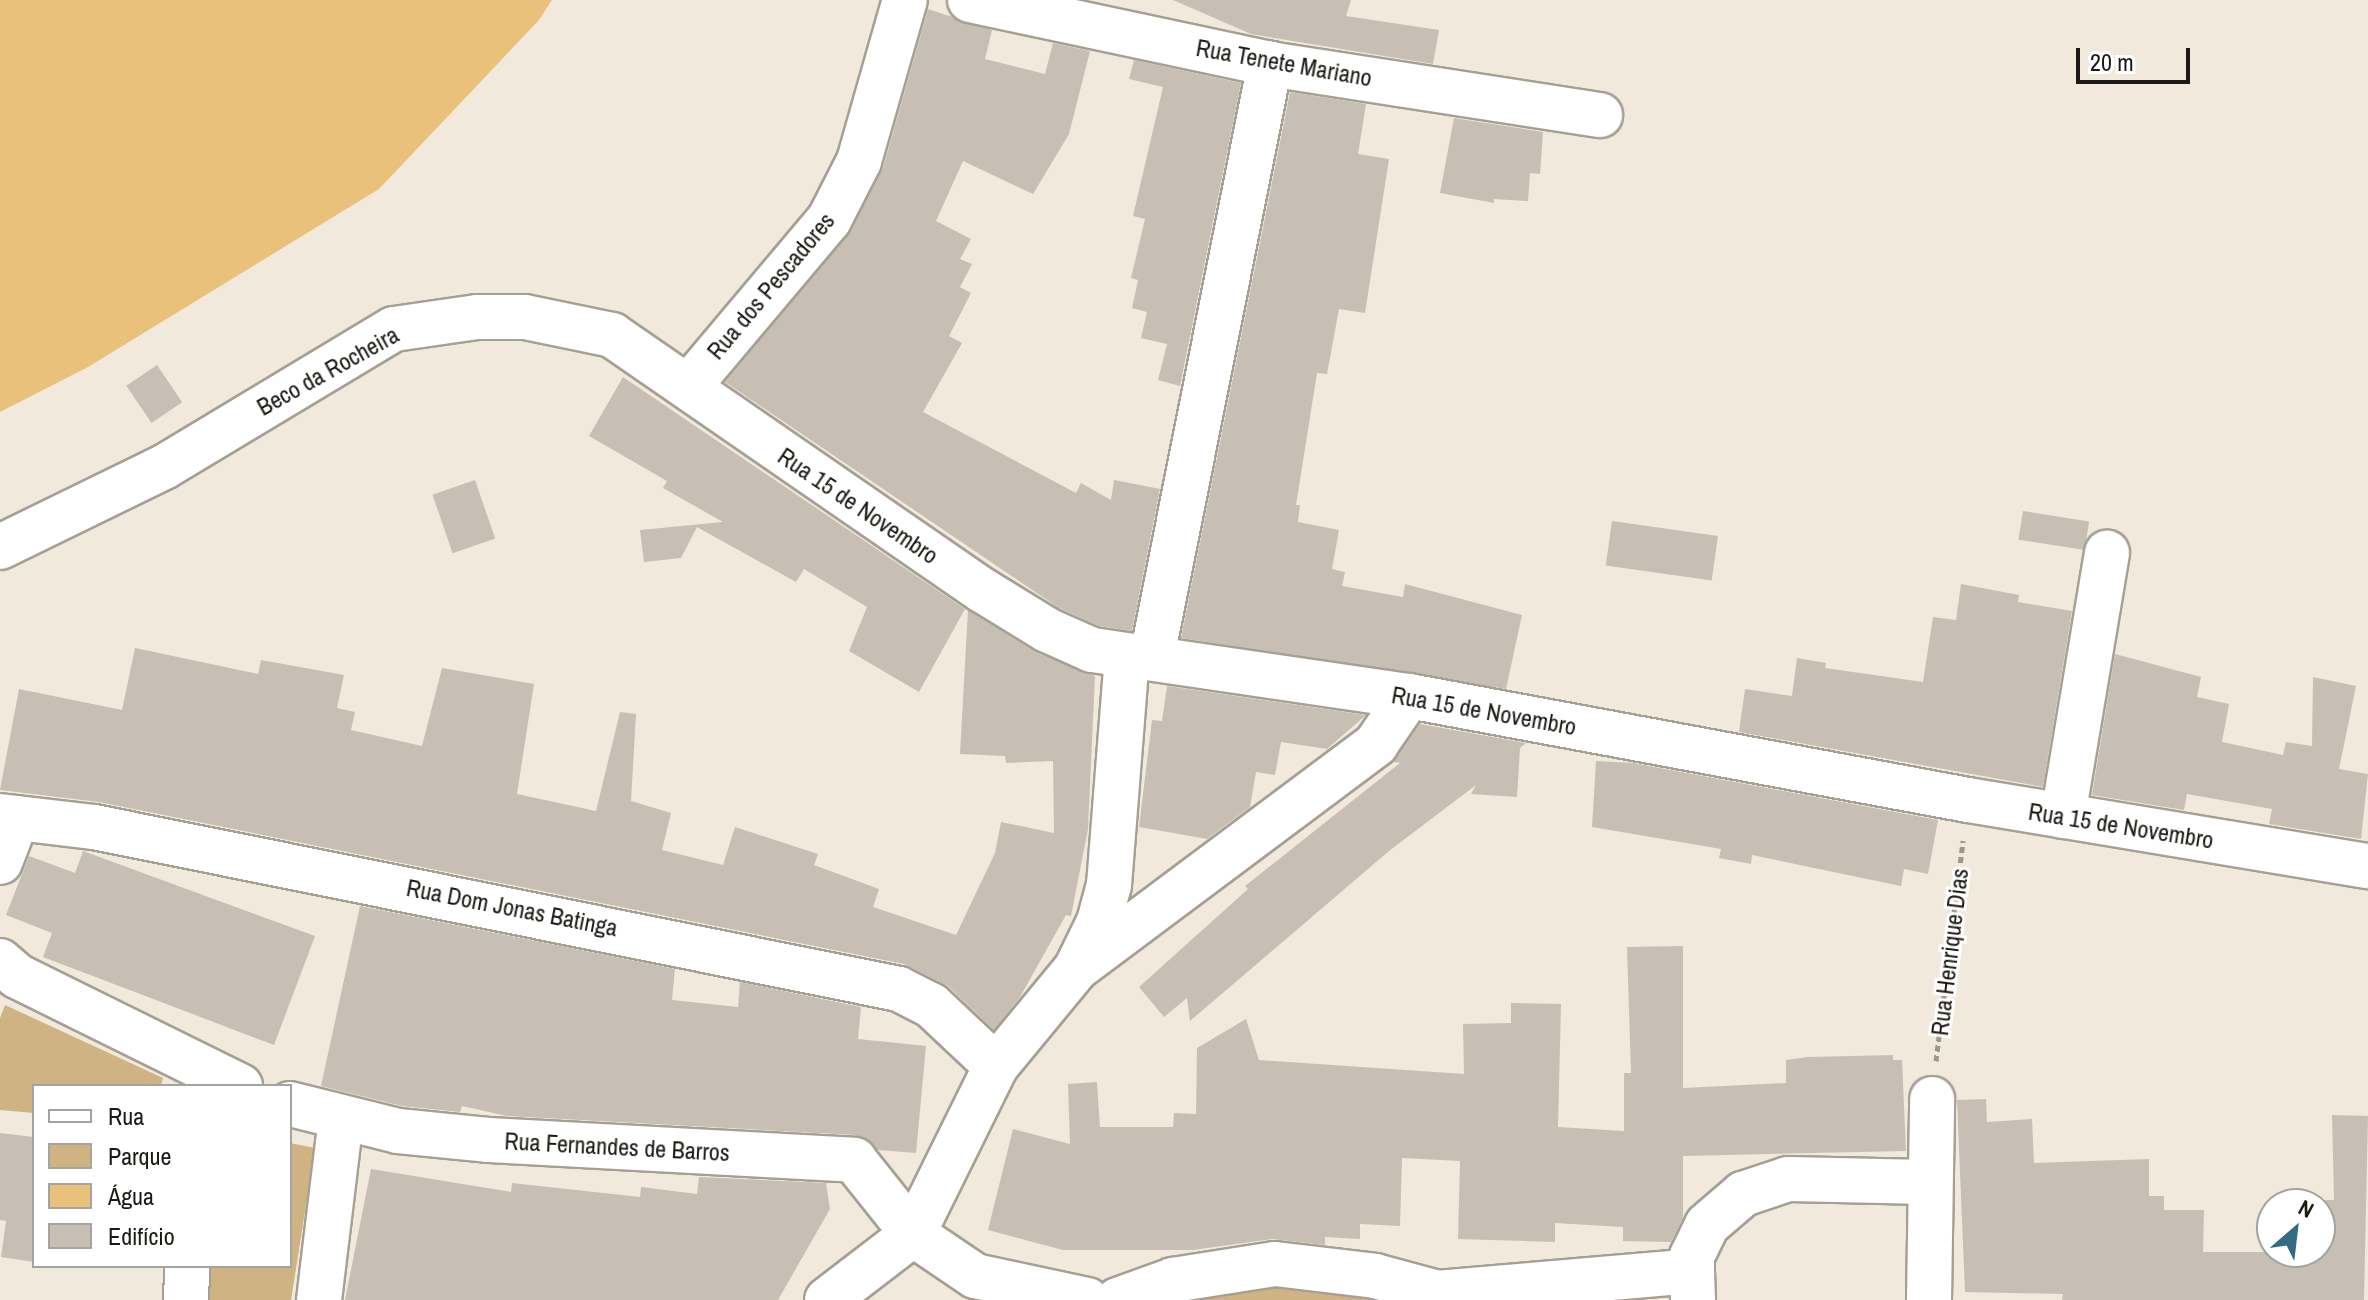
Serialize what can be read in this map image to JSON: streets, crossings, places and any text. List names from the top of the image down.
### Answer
{
  "streets": {
    "street": [
      "Rua Tenete Mariano",
      "Rua dos Pescadores",
      "Beco da Rocheira",
      "Rua 15 de Novembro",
      "Rua Dom Jonas Batinga",
      "Rua Fernandes de Barros"
    ],
    "path": ["Rua Henrique Dias"]
  },
  "crossings": [
    ["Rua dos Pescadores", "Beco da Rocheira"],
    ["Rua dos Pescadores", "Rua 15 de Novembro"],
    ["Beco da Rocheira", "Rua 15 de Novembro"]
  ],
  "legend": [
    "Rua",
    "Parque",
    "Água",
    "Edifício"
  ],
  "scale_bar": "20 m",
  "north": "top right"
}
